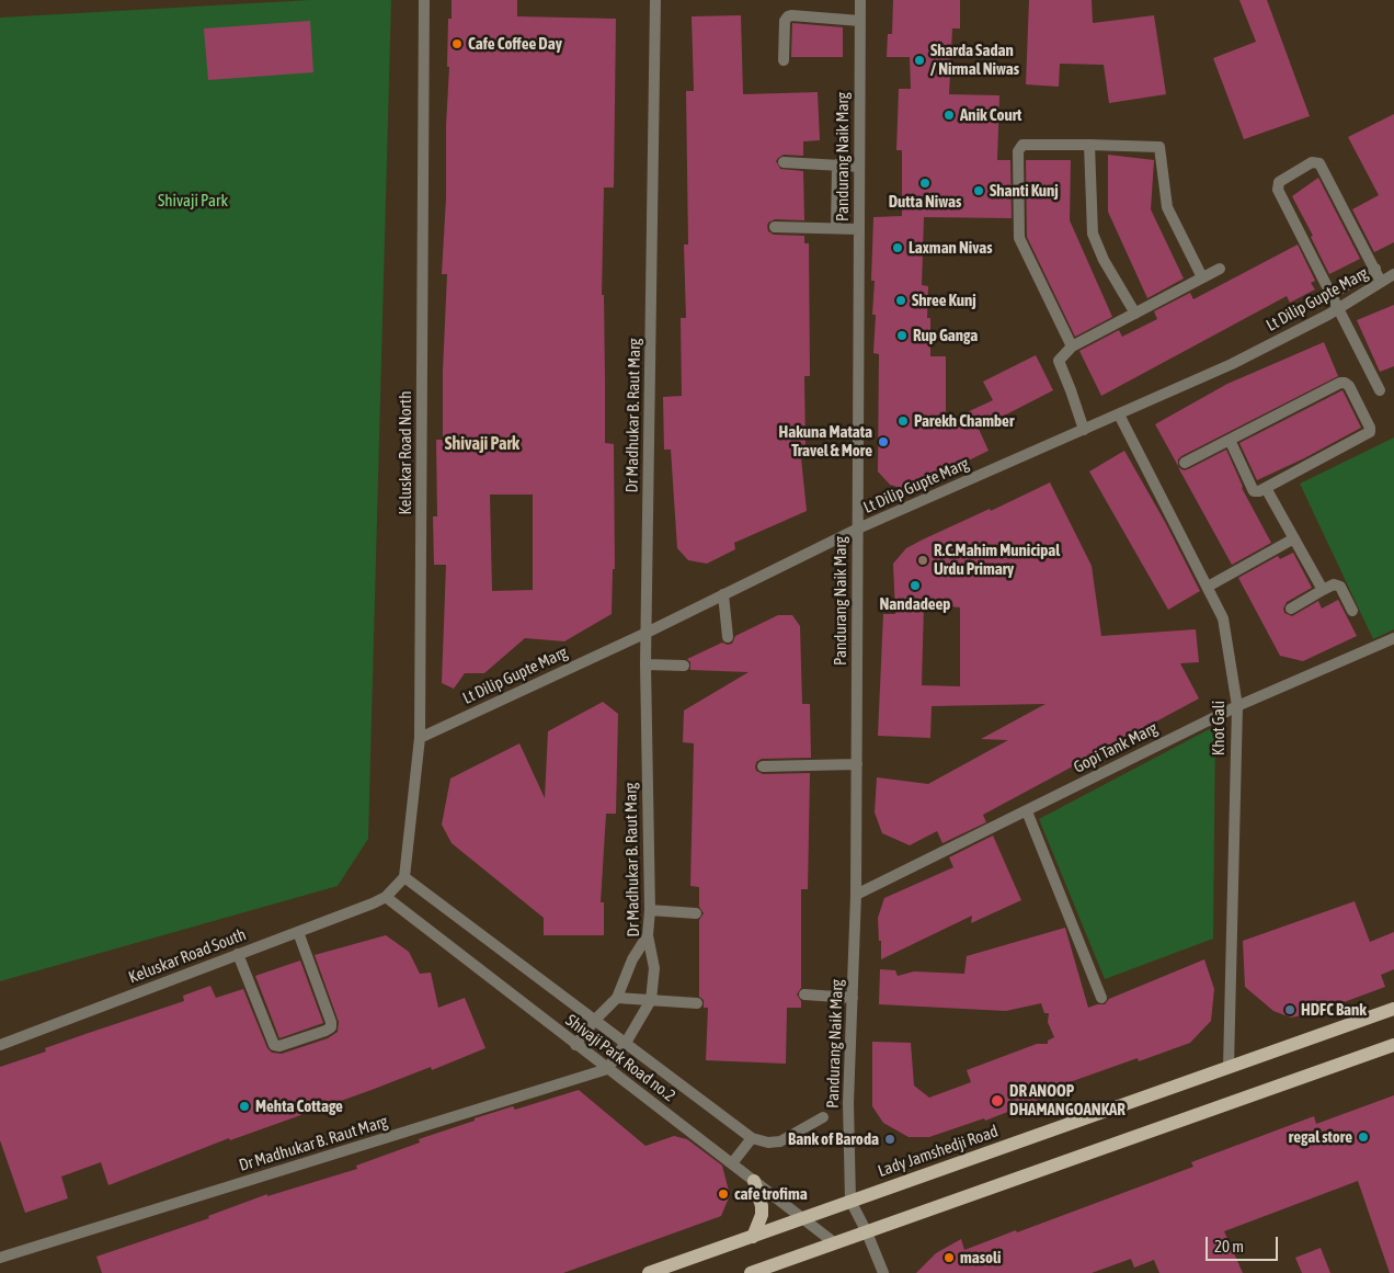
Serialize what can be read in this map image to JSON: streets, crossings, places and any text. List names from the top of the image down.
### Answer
{
  "streets": {
    "main road": ["Lady Jamshedji Road"],
    "street": [
      "Pandurang Naik Marg",
      "Lt Dilip Gupte Marg",
      "Dr Madhukar B. Raut Marg",
      "Keluskar Road North",
      "Khot Gali",
      "Gopi Tank Marg",
      "Keluskar Road South",
      "Shivaji Park Road no.2"
    ]
  },
  "crossings": [
    ["Pandurang Naik Marg", "Lt Dilip Gupte Marg"],
    ["Pandurang Naik Marg", "Gopi Tank Marg"],
    ["Pandurang Naik Marg", "Lady Jamshedji Road"],
    ["Lt Dilip Gupte Marg", "Dr Madhukar B. Raut Marg"],
    ["Lt Dilip Gupte Marg", "Keluskar Road North"],
    ["Lt Dilip Gupte Marg", "Khot Gali"],
    ["Dr Madhukar B. Raut Marg", "Shivaji Park Road no.2"],
    ["Khot Gali", "Gopi Tank Marg"],
    ["Khot Gali", "Lady Jamshedji Road"],
    ["Keluskar Road South", "Shivaji Park Road no.2"],
    ["Shivaji Park Road no.2", "Lady Jamshedji Road"]
  ],
  "districts": ["Shivaji Park"],
  "parks": ["Shivaji Park"],
  "places": [
    "Cafe Coffee Day",
    "Sharda Sadan / Nirmal Niwas",
    "Anik Court",
    "Dutta Niwas",
    "Shanti Kunj",
    "Laxman Nivas",
    "Shree Kunj",
    "Rup Ganga",
    "Parekh Chamber",
    "Hakuna Matata Travel & More",
    "R.C.Mahim Municipal Urdu Primary",
    "Nandadeep",
    "HDFC Bank",
    "DR ANOOP DHAMANGOANKAR",
    "Mehta Cottage",
    "regal store",
    "Bank of Baroda",
    "cafe trofima",
    "masoli"
  ],
  "scale_bar": "20 m"
}
